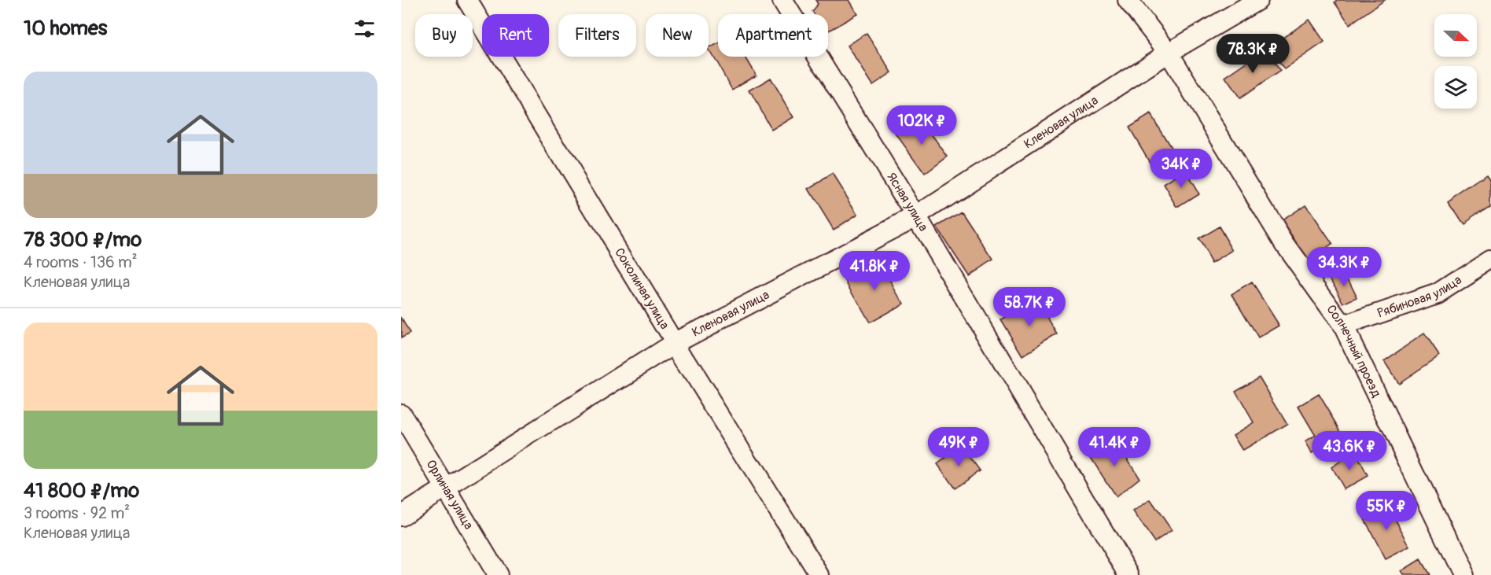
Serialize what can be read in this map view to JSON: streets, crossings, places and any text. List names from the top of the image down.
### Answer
{
  "streets": {
    "street": [
      "Кленовая улица",
      "Ясная улица",
      "Соколиная улица",
      "Рябиновая улица",
      "Солнечный проезд",
      "Орлиная улица"
    ]
  },
  "crossings": [
    ["Кленовая улица", "Ясная улица"],
    ["Кленовая улица", "Соколиная улица"],
    ["Кленовая улица", "Солнечный проезд"],
    ["Кленовая улица", "Орлиная улица"],
    ["Рябиновая улица", "Солнечный проезд"]
  ],
  "north": "right",
  "page": {
    "heading": "10 homes",
    "chip": [
      "Buy",
      "Rent",
      "Filters",
      "New",
      "Apartment"
    ],
    "price": [
      "78.3K ₽",
      "102K ₽",
      "34K ₽",
      "34.3K ₽",
      "41.8K ₽",
      "58.7K ₽",
      "49K ₽",
      "41.4K ₽",
      "43.6K ₽",
      "55K ₽"
    ],
    "list": [
      {
        "name": "78 300 ₽/mo",
        "note": "4 rooms · 136 m² · Кленовая улица"
      },
      {
        "name": "41 800 ₽/mo",
        "note": "3 rooms · 92 m² · Кленовая улица"
      }
    ]
  }
}
